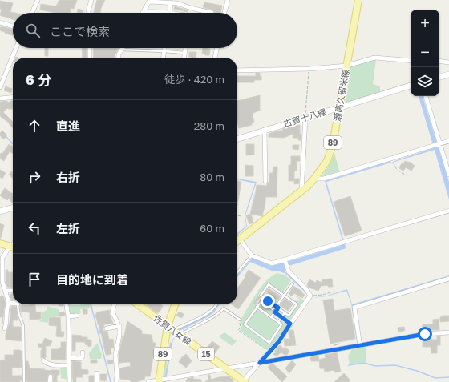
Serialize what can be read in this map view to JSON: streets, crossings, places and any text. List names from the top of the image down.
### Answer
{
  "streets": {
    "main road": [
      "瀬高久留米線",
      "古賀十八線",
      "89",
      "佐賀八女線",
      "15"
    ]
  },
  "crossings": [
    ["瀬高久留米線", "古賀十八線"],
    ["89", "佐賀八女線"]
  ],
  "page": {
    "map_buttons": ["+", "−"],
    "search": "ここで検索",
    "heading": ["6 分", "徒歩 · 420 m"],
    "list": [
      ["直進", "280 m"],
      ["右折", "80 m"],
      ["左折", "60 m"],
      "目的地に到着"
    ]
  }
}
